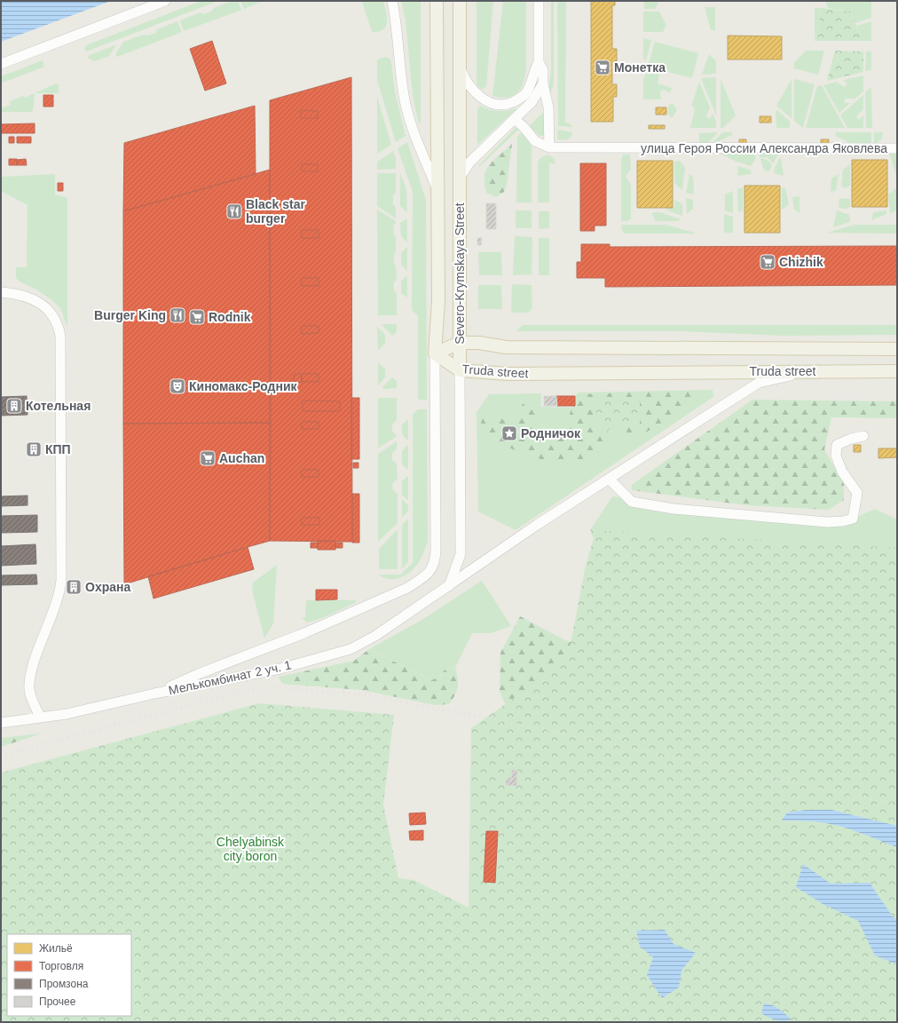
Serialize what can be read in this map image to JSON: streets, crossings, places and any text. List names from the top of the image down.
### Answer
{
  "streets": {
    "main road": ["Severo-Krymskaya Street", "Truda street"],
    "street": ["улица Героя России Александра Яковлева", "Мелькомбинат 2 уч. 1"]
  },
  "crossings": [
    ["Severo-Krymskaya Street", "Truda street"],
    ["Severo-Krymskaya Street", "Мелькомбинат 2 уч. 1"],
    ["Truda street", "Мелькомбинат 2 уч. 1"]
  ],
  "parks": ["Chelyabinsk city boron"],
  "places": {
    "supermarket": [
      "Монетка",
      "Chizhik",
      "Rodnik",
      "Auchan"
    ],
    "restaurant": ["Black star burger", "Burger King"],
    "theatre": ["Киномакс-Родник"],
    "building": ["Котельная", "КПП", "Охрана"],
    "place": ["Родничок"]
  },
  "legend": [
    "Жильё",
    "Торговля",
    "Промзона",
    "Прочее"
  ]
}
